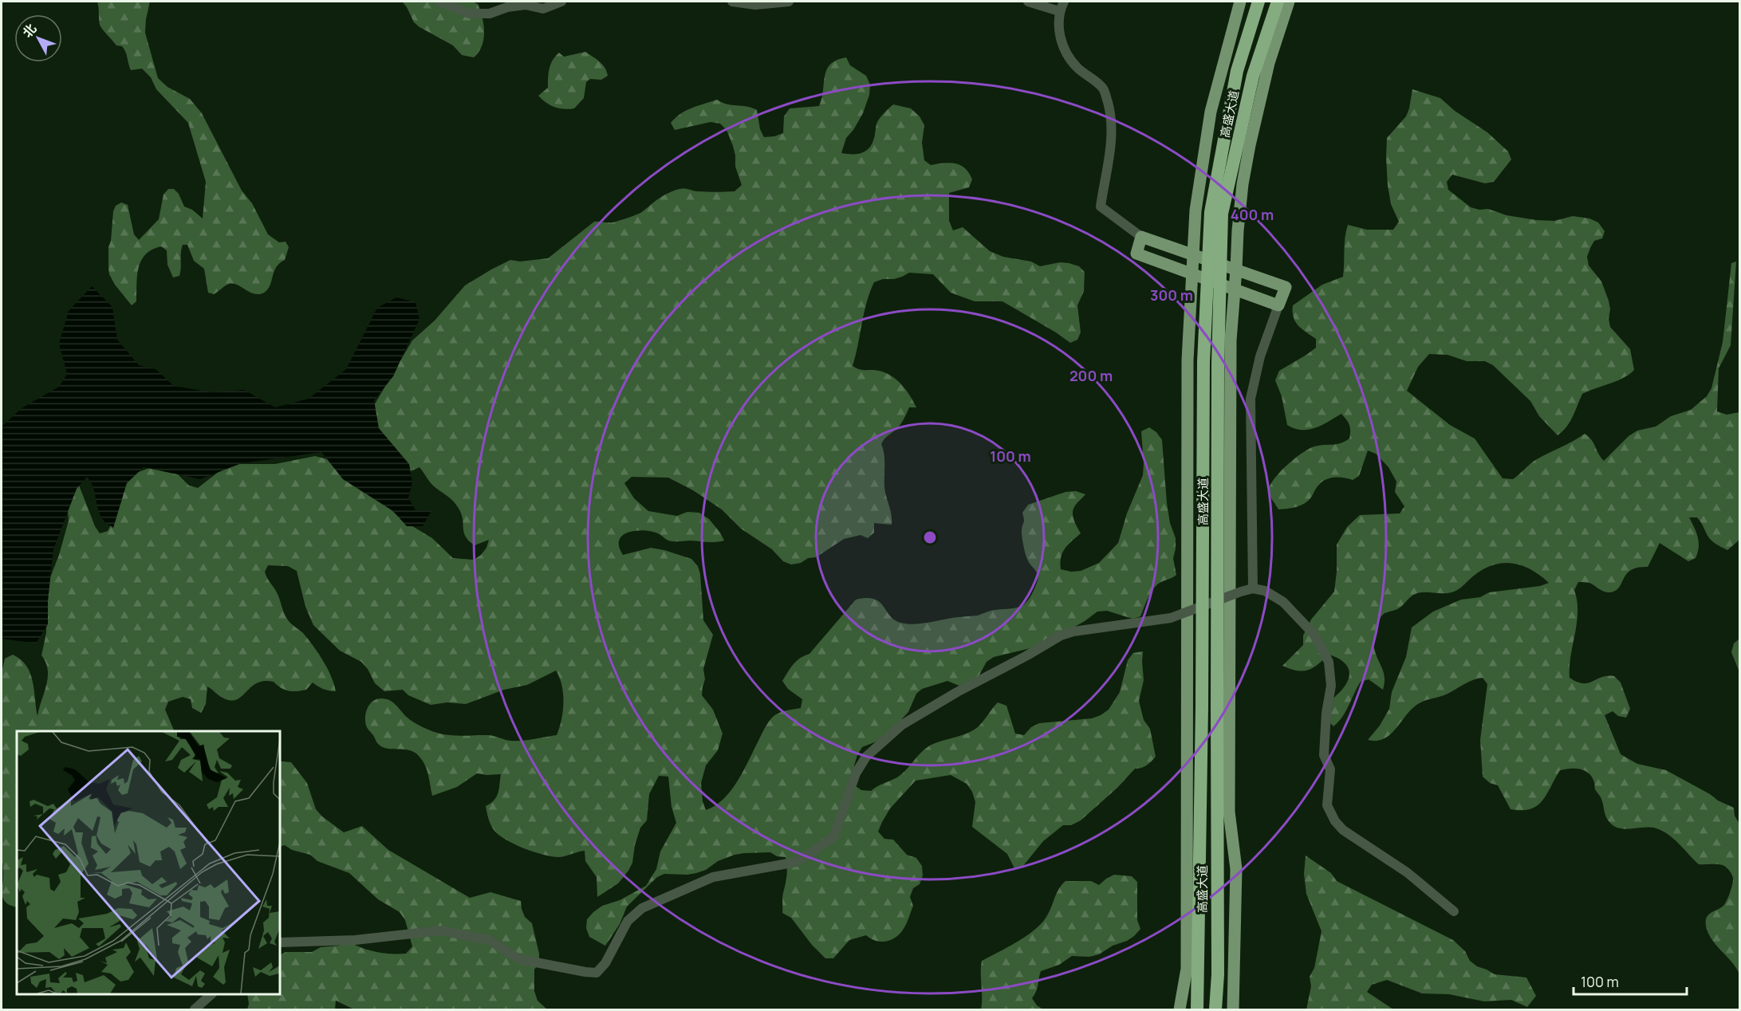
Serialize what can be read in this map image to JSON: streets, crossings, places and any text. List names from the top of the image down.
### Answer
{
  "streets": {
    "highway": ["高盛大道"]
  },
  "scale_bar": "100 m",
  "north": "top left",
  "rings": [
    "400 m",
    "300 m",
    "200 m",
    "100 m"
  ]
}
